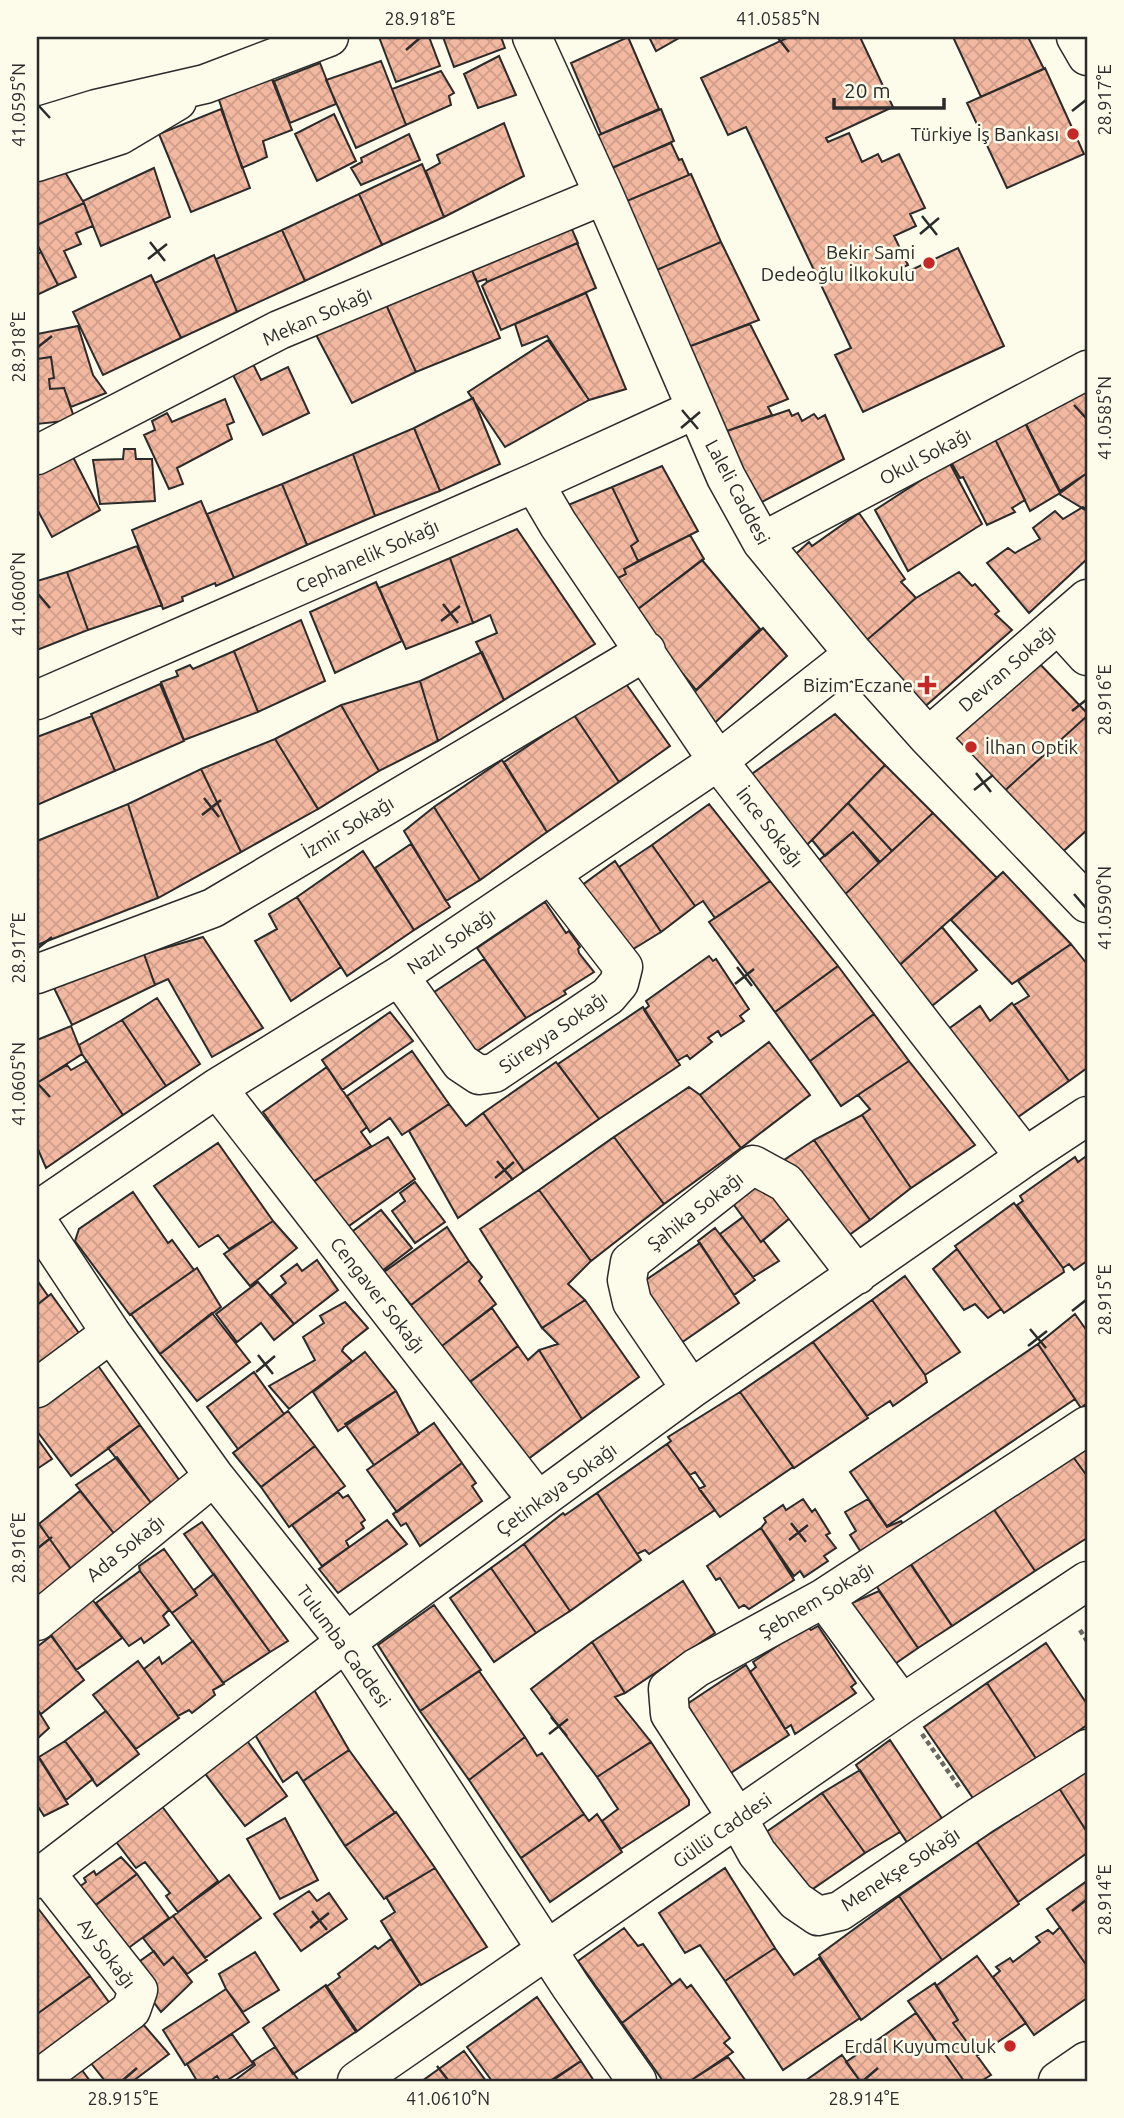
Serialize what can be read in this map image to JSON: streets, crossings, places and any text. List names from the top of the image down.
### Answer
{
  "streets": {
    "street": [
      "Mekan Sokağı",
      "Okul Sokağı",
      "Laleli Caddesi",
      "Cephanelik Sokağı",
      "Devran Sokağı",
      "İzmir Sokağı",
      "İnce Sokağı",
      "Nazlı Sokağı",
      "Süreyya Sokağı",
      "Şahika Sokağı",
      "Cengaver Sokağı",
      "Çetinkaya Sokağı",
      "Ada Sokağı",
      "Şebnem Sokağı",
      "Tulumba Caddesi",
      "Güllü Caddesi",
      "Menekşe Sokağı",
      "Ay Sokağı"
    ]
  },
  "crossings": [
    ["Mekan Sokağı", "Laleli Caddesi"],
    ["Okul Sokağı", "Laleli Caddesi"],
    ["Laleli Caddesi", "Cephanelik Sokağı"],
    ["Laleli Caddesi", "Devran Sokağı"],
    ["Laleli Caddesi", "Nazlı Sokağı"],
    ["Cephanelik Sokağı", "İnce Sokağı"],
    ["İzmir Sokağı", "İnce Sokağı"],
    ["İnce Sokağı", "Nazlı Sokağı"],
    ["İnce Sokağı", "Çetinkaya Sokağı"],
    ["Nazlı Sokağı", "Süreyya Sokağı"],
    ["Nazlı Sokağı", "Cengaver Sokağı"],
    ["Şahika Sokağı", "Çetinkaya Sokağı"],
    ["Cengaver Sokağı", "Çetinkaya Sokağı"],
    ["Çetinkaya Sokağı", "Tulumba Caddesi"],
    ["Çetinkaya Sokağı", "Ay Sokağı"],
    ["Ada Sokağı", "Tulumba Caddesi"],
    ["Şebnem Sokağı", "Güllü Caddesi"],
    ["Şebnem Sokağı", "Menekşe Sokağı"],
    ["Tulumba Caddesi", "Güllü Caddesi"],
    ["Güllü Caddesi", "Menekşe Sokağı"]
  ],
  "places": {
    "other": [
      "Türkiye İş Bankası",
      "Bekir Sami Dedeoğlu İlkokulu",
      "İlhan Optik",
      "Erdal Kuyumculuk"
    ],
    "health": ["Bizim Eczane"]
  },
  "scale_bar": "20 m",
  "coordinates": [
    "28.918°E",
    "41.0585°N",
    "28.917°E",
    "41.0595°N",
    "41.0600°N",
    "28.916°E",
    "41.0590°N",
    "41.0605°N",
    "28.915°E",
    "28.914°E",
    "41.0610°N"
  ]
}
